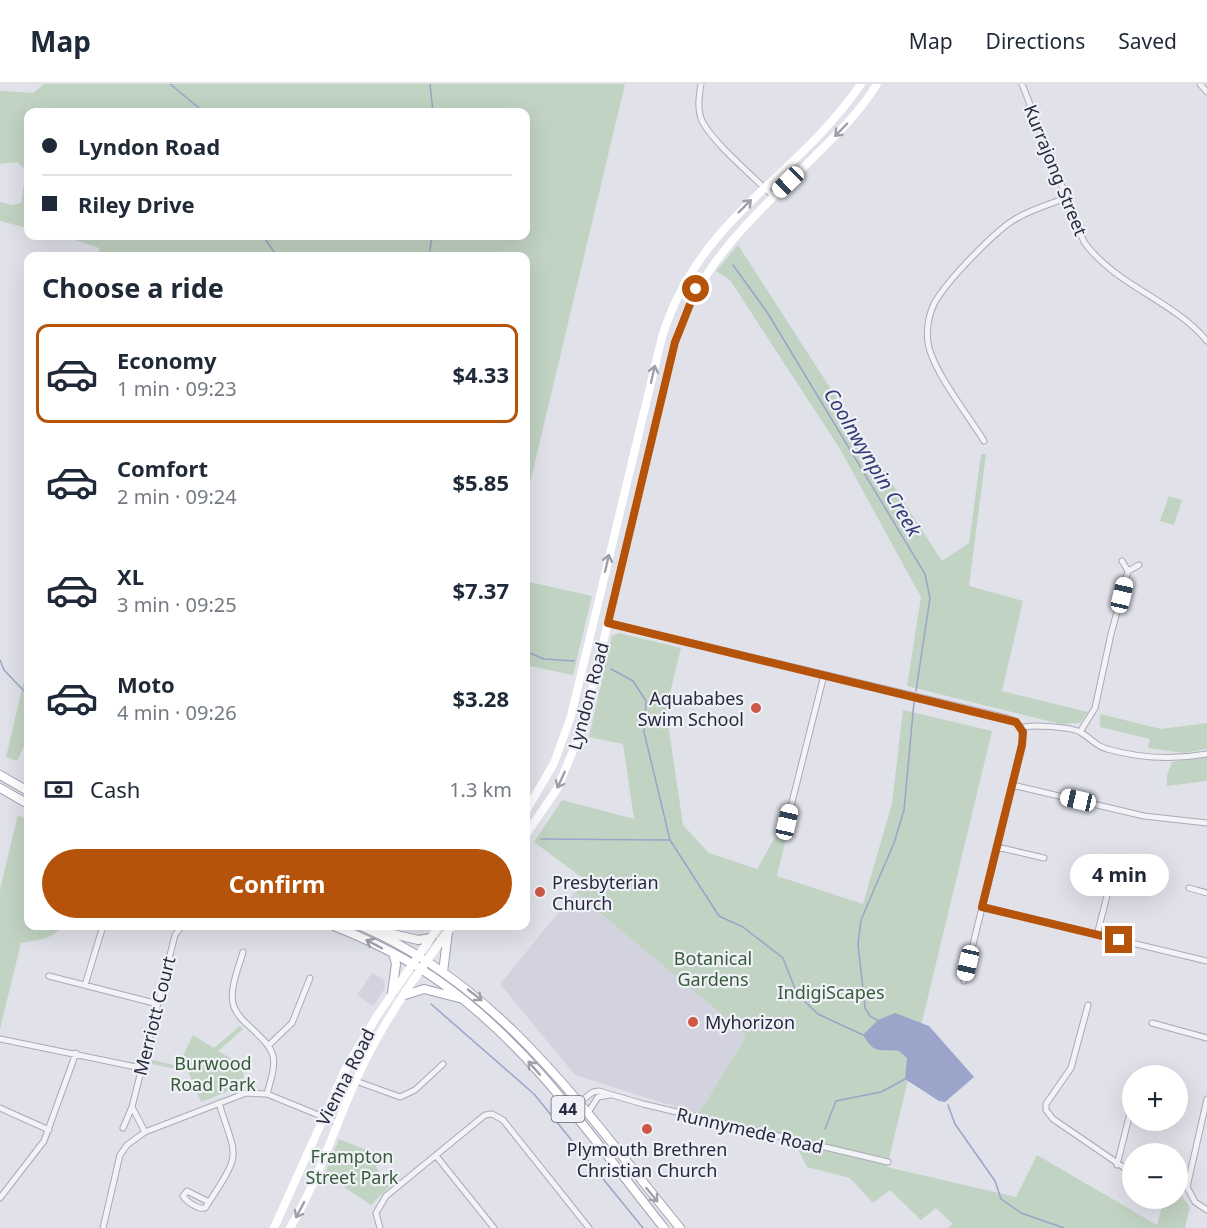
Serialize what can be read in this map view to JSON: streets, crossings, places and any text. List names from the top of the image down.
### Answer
{
  "streets": {
    "main road": ["Lyndon Road", "Vienna Road", "44"],
    "street": ["Kurrajong Street", "Merriott Court", "Runnymede Road"]
  },
  "crossings": [
    ["Vienna Road", "44"],
    ["44", "Runnymede Road"]
  ],
  "water": ["Coolnwynpin Creek"],
  "parks": [
    "Botanical Gardens",
    "IndigiScapes",
    "Burwood Road Park",
    "Frampton Street Park"
  ],
  "places": [
    "Aquababes Swim School",
    "Presbyterian Church",
    "Myhorizon",
    "Plymouth Brethren Christian Church"
  ],
  "page": {
    "header": "Map",
    "nav": ["Map", "Directions", "Saved"],
    "banner": ["Lyndon Road", "Riley Drive"],
    "heading": "Choose a ride",
    "list": [
      {
        "name": "Economy",
        "note": "1 min · 09:23",
        "value": "$4.33"
      },
      {
        "name": "Comfort",
        "note": "2 min · 09:24",
        "value": "$5.85"
      },
      {
        "name": "XL",
        "note": "3 min · 09:25",
        "value": "$7.37"
      },
      {
        "name": "Moto",
        "note": "4 min · 09:26",
        "value": "$3.28"
      }
    ],
    "pay": ["Cash", "1.3 km"],
    "buttons": "Confirm",
    "bubble": "4 min",
    "map_buttons": ["+", "−"]
  }
}
